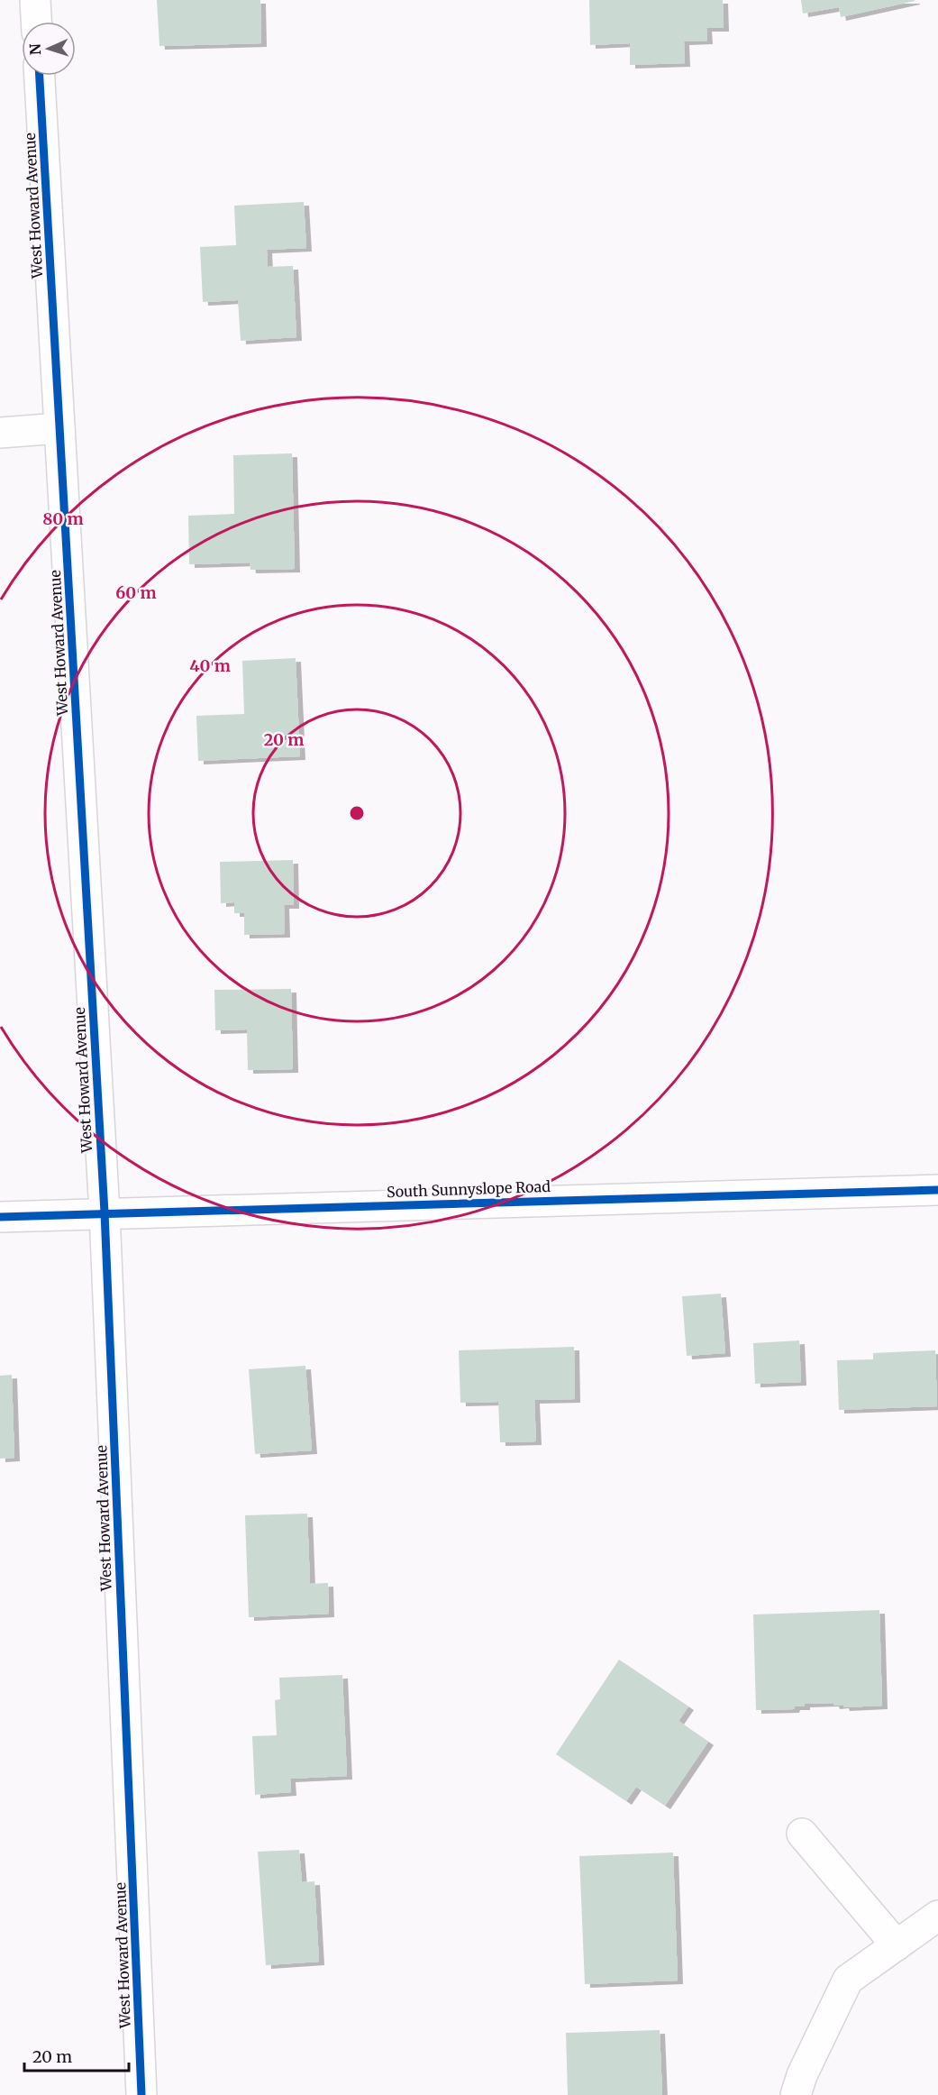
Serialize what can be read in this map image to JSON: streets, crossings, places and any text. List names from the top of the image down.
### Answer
{
  "streets": {
    "street": ["West Howard Avenue", "South Sunnyslope Road"]
  },
  "crossings": [
    ["West Howard Avenue", "South Sunnyslope Road"]
  ],
  "scale_bar": "20 m",
  "north": "left",
  "rings": [
    "80 m",
    "60 m",
    "40 m",
    "20 m"
  ]
}
